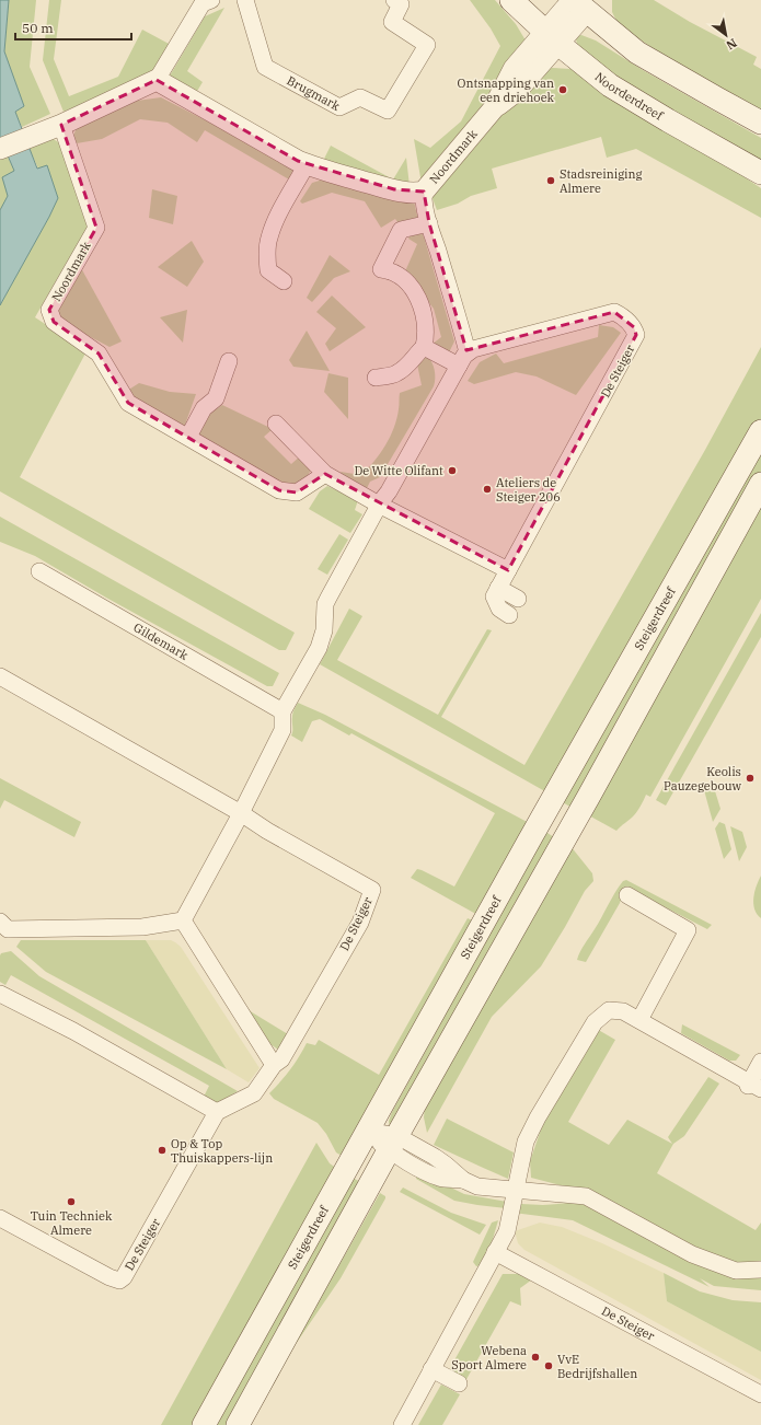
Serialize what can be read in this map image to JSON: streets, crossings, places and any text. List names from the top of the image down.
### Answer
{
  "streets": {
    "main road": ["Noorderdreef", "Steigerdreef"],
    "street": [
      "Brugmark",
      "Noordmark",
      "De Steiger",
      "Gildemark"
    ]
  },
  "crossings": [
    ["Noorderdreef", "Noordmark"]
  ],
  "places": [
    "Ontsnapping van een driehoek",
    "Stadsreiniging Almere",
    "De Witte Olifant",
    "Ateliers de Steiger 206",
    "Keolis Pauzegebouw",
    "Op & Top Thuiskappers-lijn",
    "Tuin Techniek Almere",
    "Webena Sport Almere",
    "VvE Bedrijfshallen"
  ],
  "scale_bar": "50 m",
  "north": "bottom right"
}
